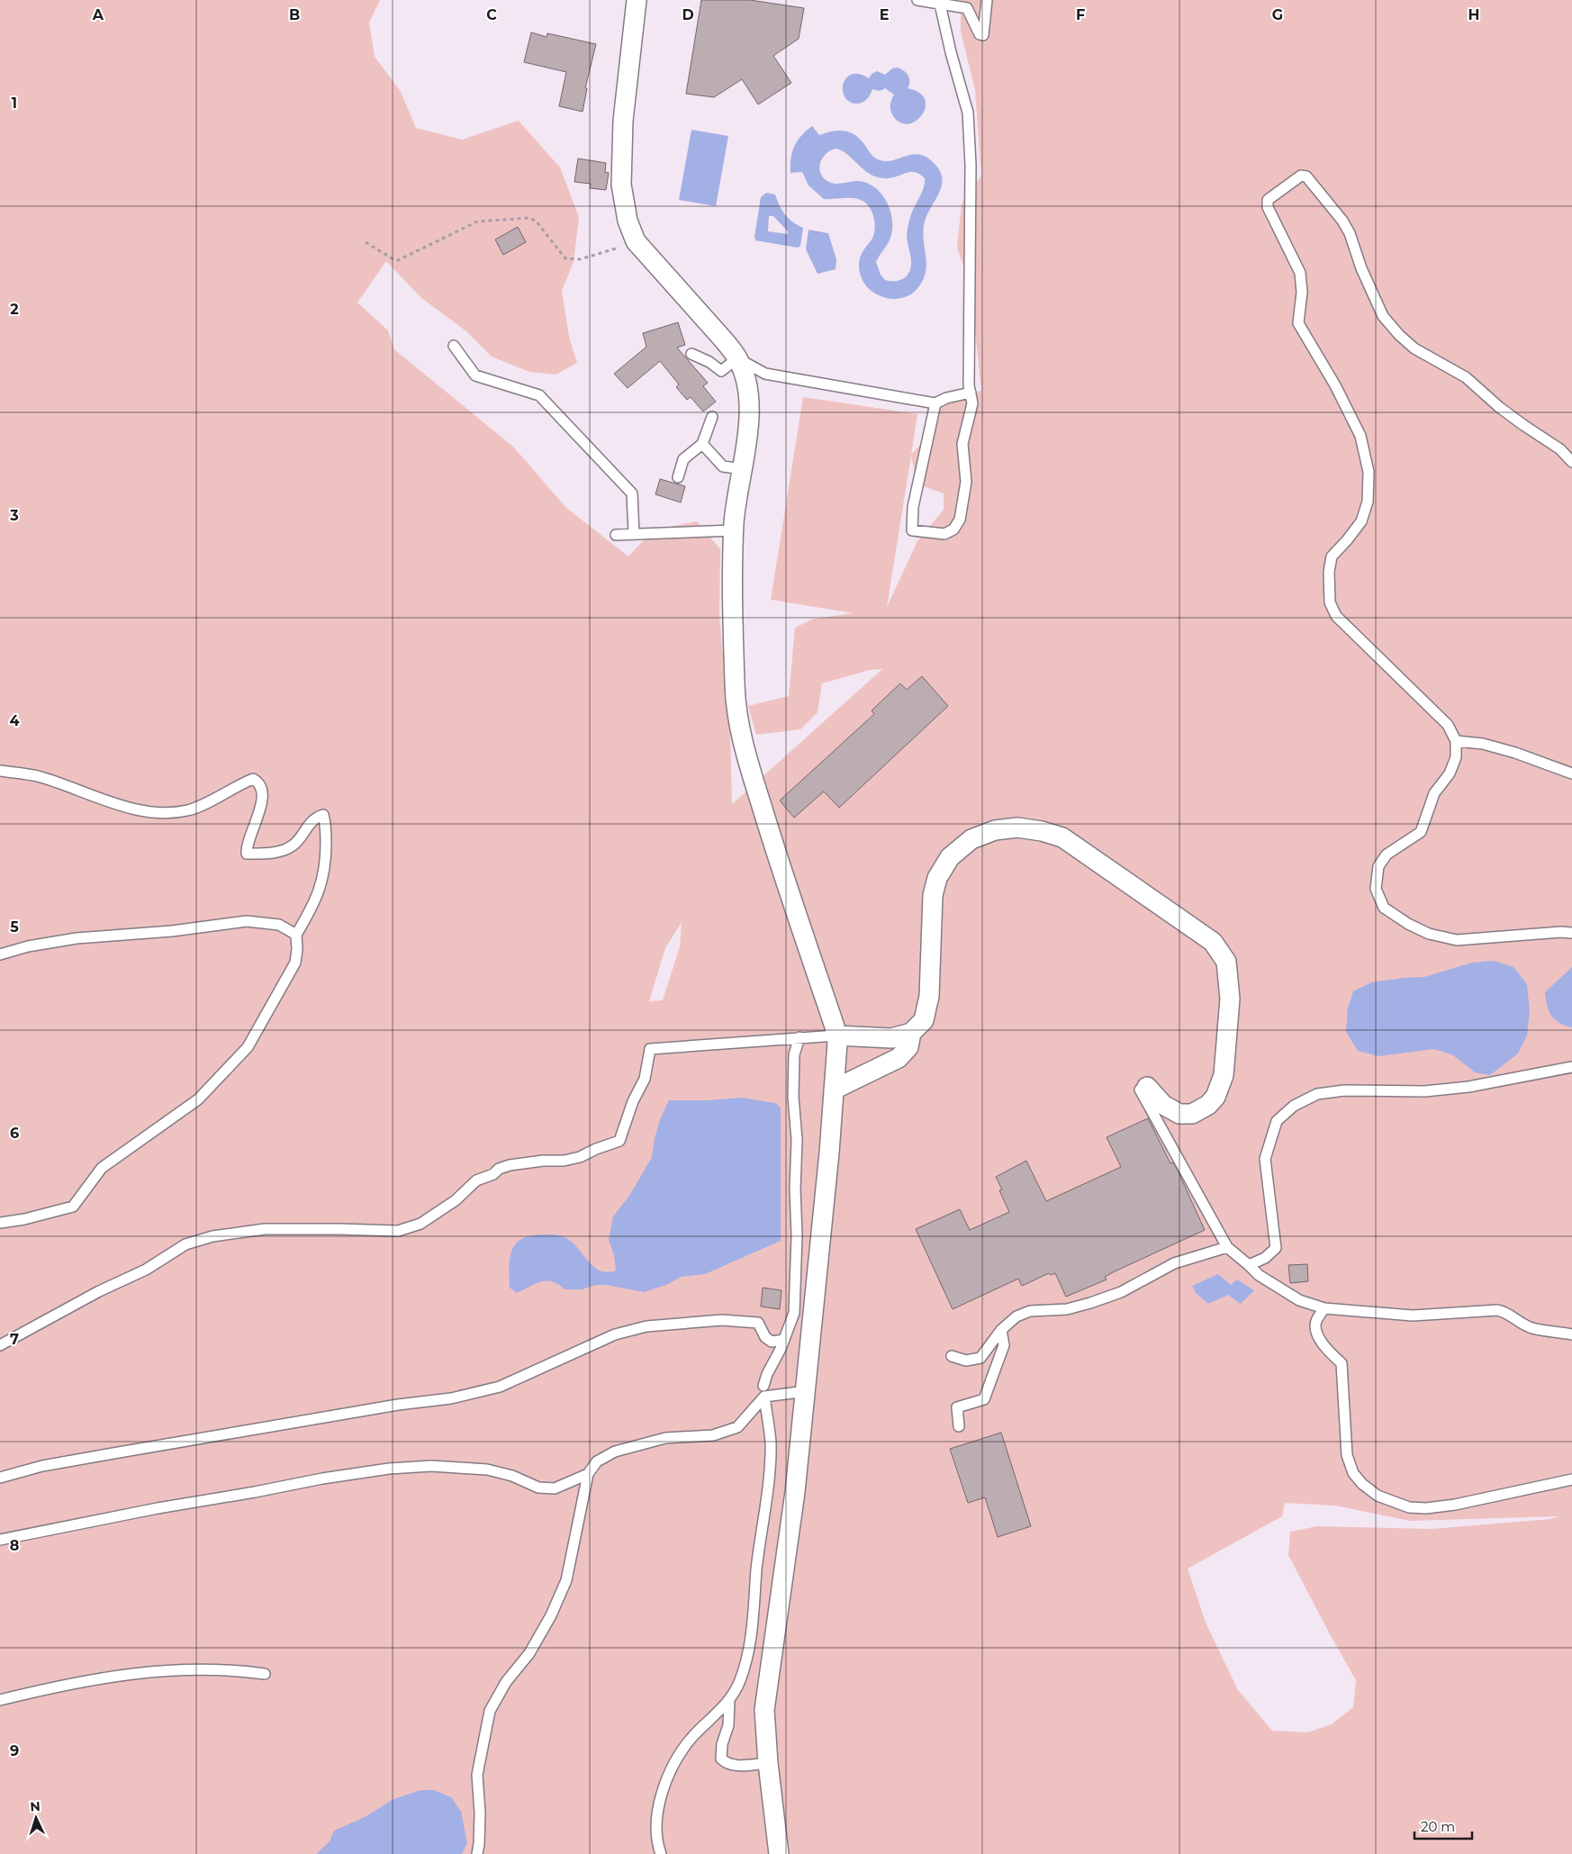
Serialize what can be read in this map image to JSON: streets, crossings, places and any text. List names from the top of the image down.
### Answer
{
  "scale_bar": "20 m",
  "north": "top",
  "grid": {
    "columns": [
      "A",
      "B",
      "C",
      "D",
      "E",
      "F",
      "G",
      "H"
    ],
    "rows": [
      "1",
      "2",
      "3",
      "4",
      "5",
      "6",
      "7",
      "8",
      "9"
    ]
  }
}
